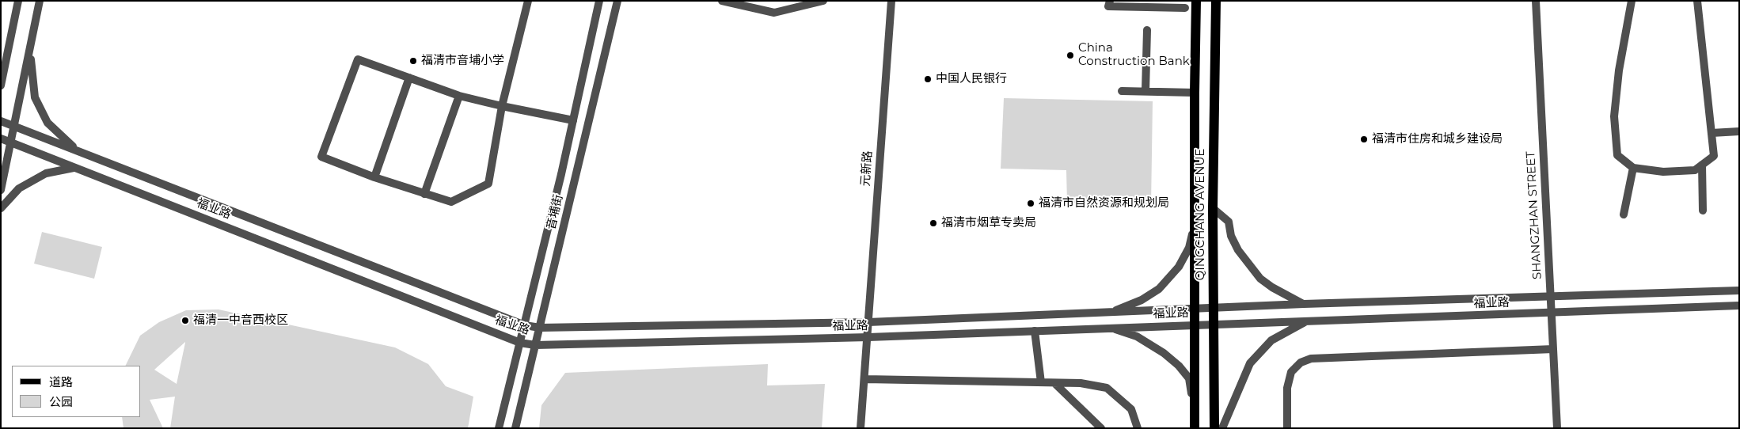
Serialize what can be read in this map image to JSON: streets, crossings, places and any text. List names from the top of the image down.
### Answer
{
  "streets": {
    "main road": ["QINGCHANG AVENUE"],
    "street": [
      "元新路",
      "福业路",
      "音埔街",
      "SHANGZHAN STREET"
    ]
  },
  "crossings": [
    ["元新路", "福业路"],
    ["福业路", "音埔街"],
    ["福业路", "QINGCHANG AVENUE"],
    ["福业路", "SHANGZHAN STREET"]
  ],
  "places": [
    "China Construction Bank",
    "福清市音埔小学",
    "中国人民银行",
    "福清市住房和城乡建设局",
    "福清市自然资源和规划局",
    "福清市烟草专卖局",
    "福清一中音西校区"
  ],
  "legend": ["道路", "公园"]
}
